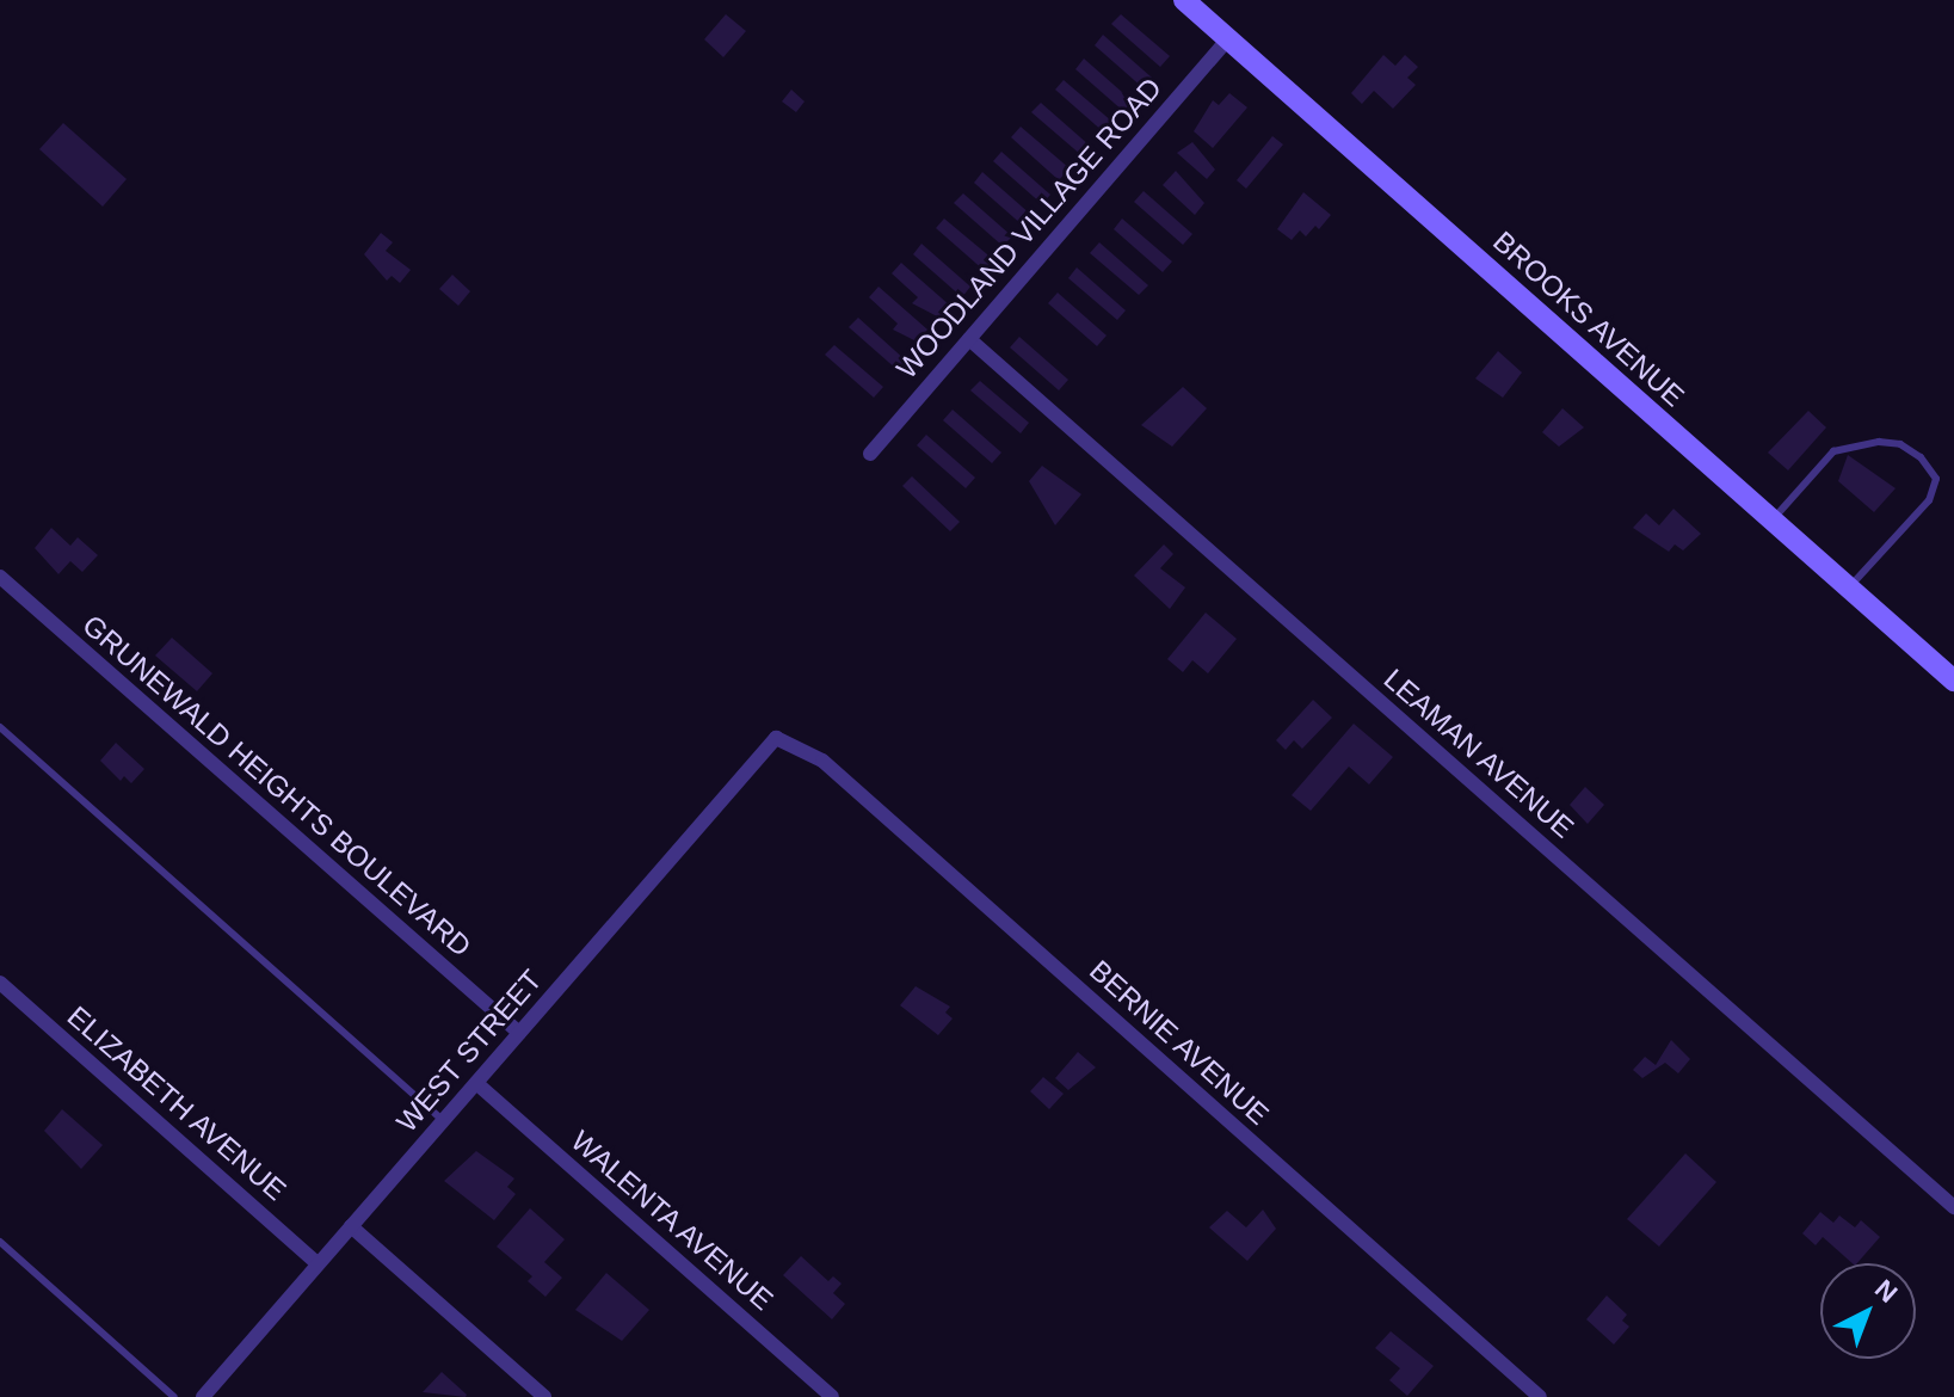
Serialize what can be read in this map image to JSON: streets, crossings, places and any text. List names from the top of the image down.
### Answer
{
  "streets": {
    "street": [
      "WOODLAND VILLAGE ROAD",
      "BROOKS AVENUE",
      "LEAMAN AVENUE",
      "GRUNEWALD HEIGHTS BOULEVARD",
      "BERNIE AVENUE",
      "WEST STREET",
      "ELIZABETH AVENUE",
      "WALENTA AVENUE"
    ]
  },
  "crossings": [
    ["WOODLAND VILLAGE ROAD", "BROOKS AVENUE"],
    ["WOODLAND VILLAGE ROAD", "LEAMAN AVENUE"],
    ["GRUNEWALD HEIGHTS BOULEVARD", "WEST STREET"],
    ["BERNIE AVENUE", "WEST STREET"],
    ["WEST STREET", "ELIZABETH AVENUE"],
    ["WEST STREET", "WALENTA AVENUE"]
  ],
  "north": "top right"
}
